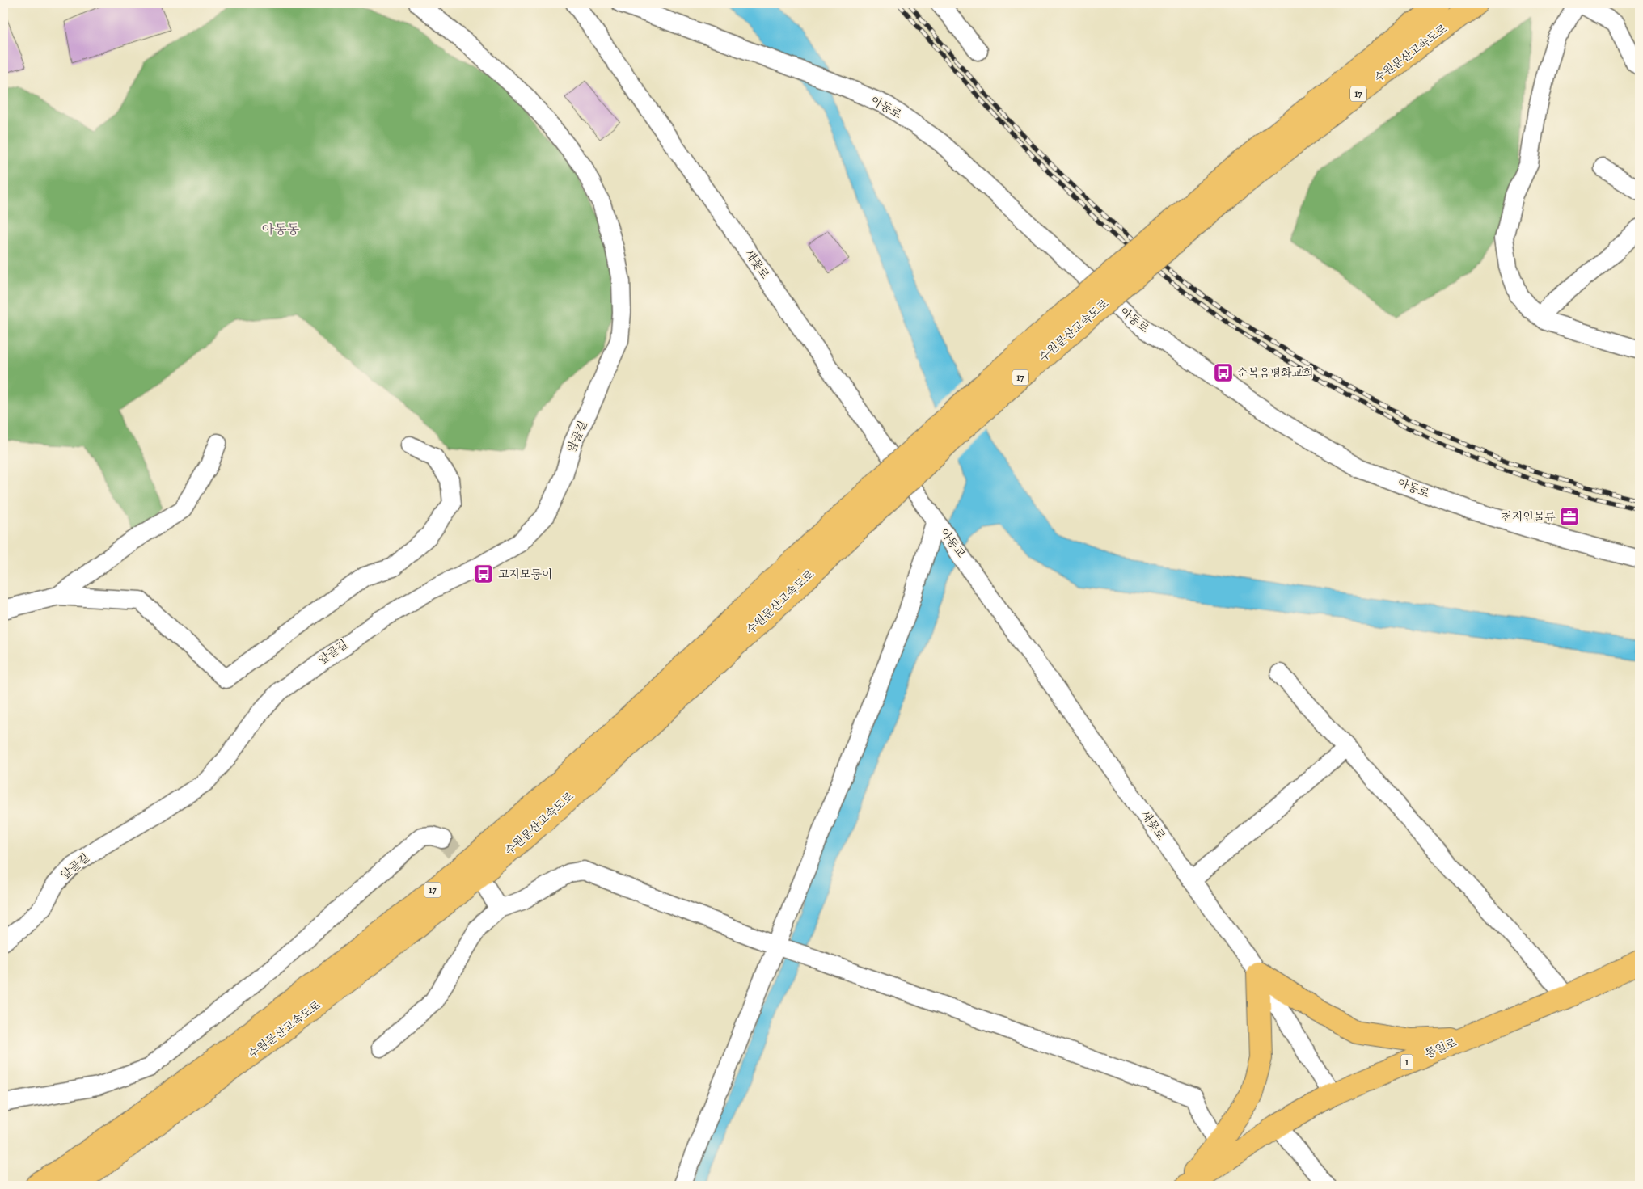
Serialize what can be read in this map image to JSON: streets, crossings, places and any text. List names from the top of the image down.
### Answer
{
  "streets": {
    "main road": [
      "수원문산고속도로",
      "17",
      "통일로",
      "1"
    ],
    "street": [
      "아동로",
      "새꽃로",
      "앞골길",
      "아동교"
    ]
  },
  "crossings": [
    ["새꽃로", "아동교"],
    ["새꽃로", "통일로"]
  ],
  "districts": ["아동동"],
  "places": {
    "bus stop": ["순복음평화교회", "고지모퉁이"],
    "office": ["천지인물류"]
  }
}
